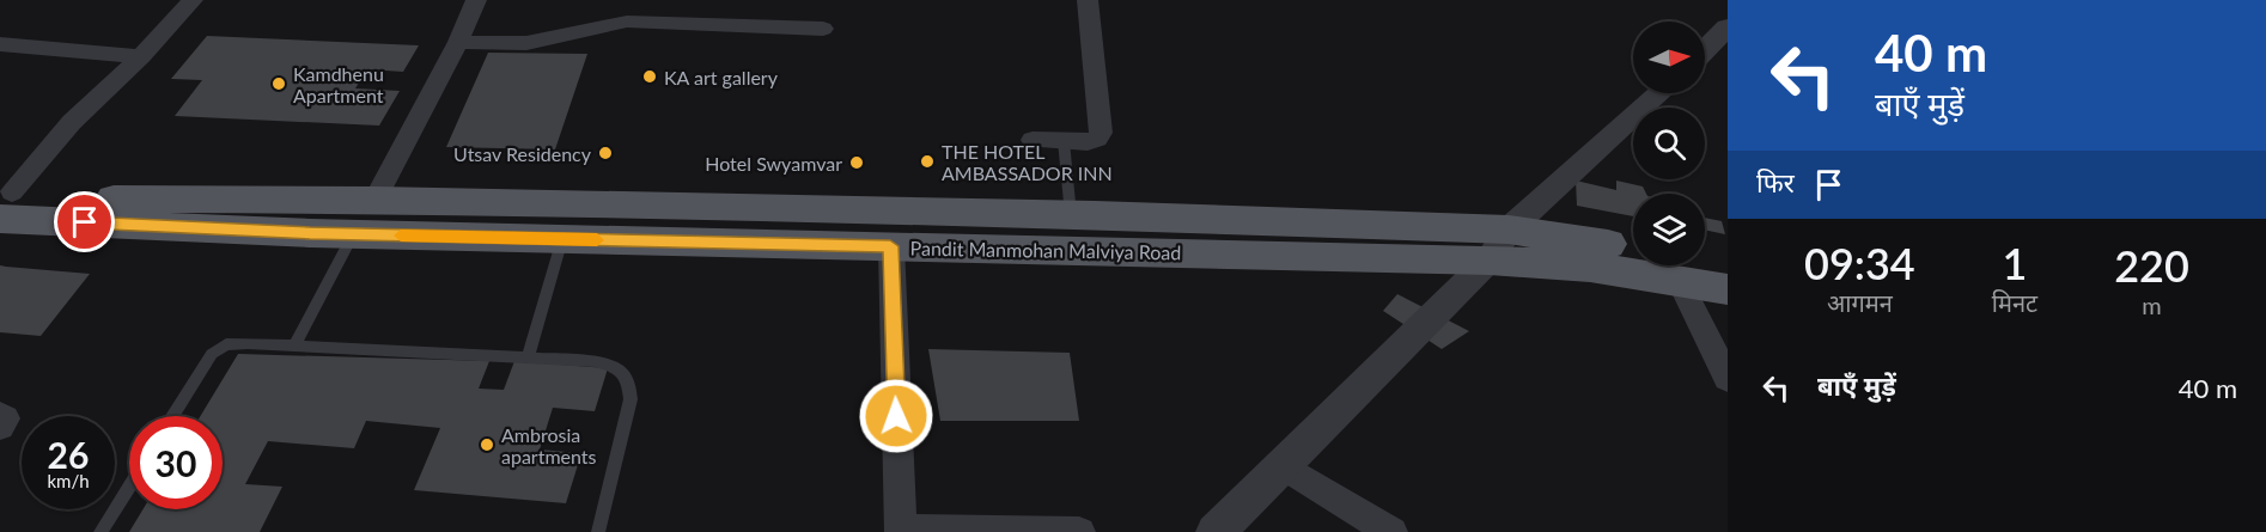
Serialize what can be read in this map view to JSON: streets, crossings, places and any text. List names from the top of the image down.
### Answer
{
  "streets": {
    "main road": ["Pandit Manmohan Malviya Road"]
  },
  "places": [
    "KA art gallery",
    "Kamdhenu Apartment",
    "Utsav Residency",
    "THE HOTEL AMBASSADOR INN",
    "Hotel Swyamvar",
    "Ambrosia apartments"
  ],
  "north": "right",
  "page": {
    "turn": ["40 m", "बाएँ मुड़ें"],
    "then": "फिर",
    "eta": [
      "09:34",
      "आगमन",
      "1",
      "मिनट",
      "220",
      "m"
    ],
    "list": [
      {
        "name": "बाएँ मुड़ें",
        "value": "40 m"
      }
    ],
    "speed": "26 km/h",
    "limit": "30"
  }
}
